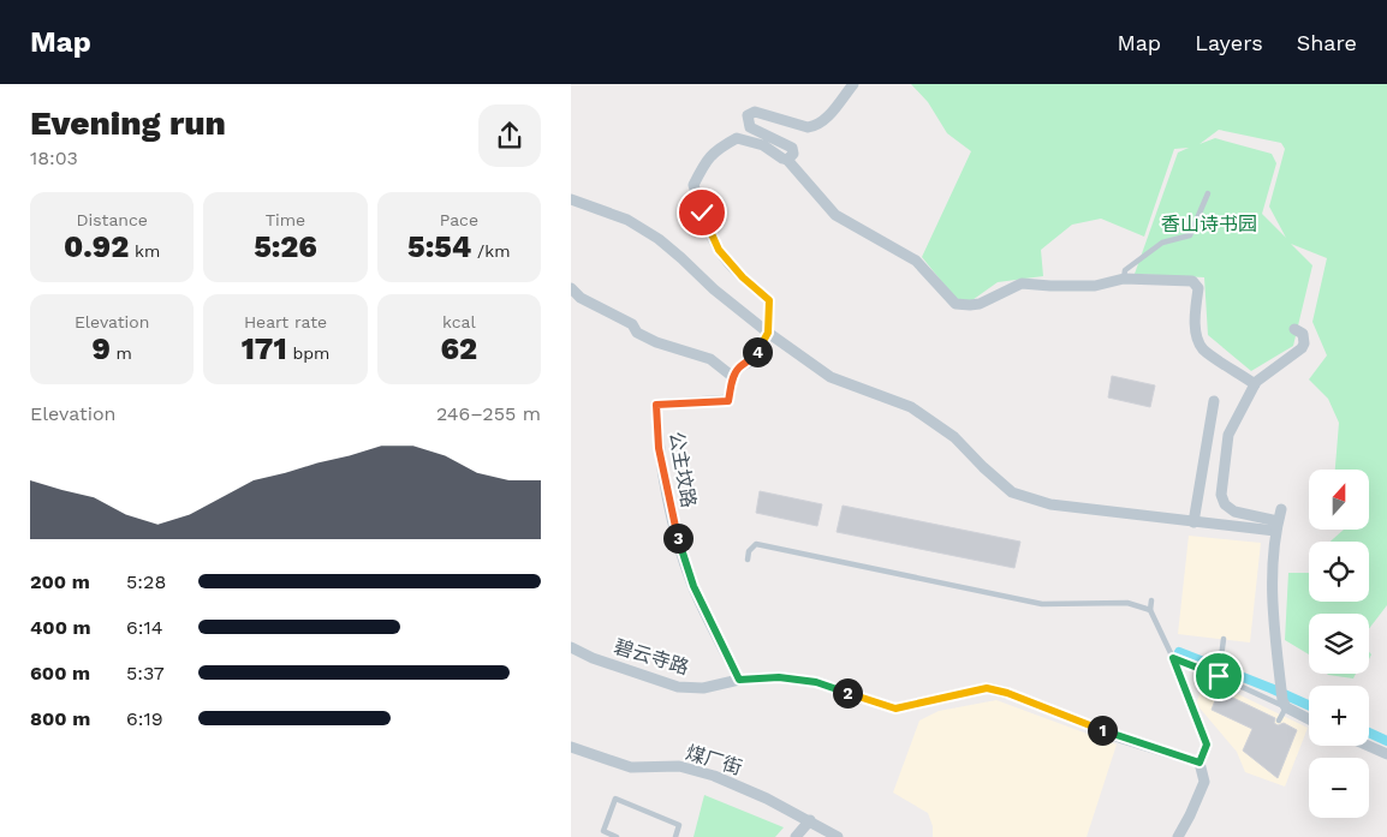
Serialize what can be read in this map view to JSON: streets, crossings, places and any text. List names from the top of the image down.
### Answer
{
  "streets": {
    "street": ["公主坟路", "碧云寺路", "煤厂街"]
  },
  "crossings": [
    ["公主坟路", "碧云寺路"]
  ],
  "parks": ["香山诗书园"],
  "north": "top",
  "page": {
    "header": "Map",
    "nav": ["Map", "Layers", "Share"],
    "heading": ["Evening run", "18:03"],
    "stats": [
      ["Distance", "0.92 km"],
      ["Time", "5:26"],
      ["Pace", "5:54 /km"],
      ["Elevation", "9 m"],
      ["Heart rate", "171 bpm"],
      ["kcal", "62"]
    ],
    "pins": [
      "4",
      "3",
      "2",
      "1"
    ],
    "chart": ["Elevation", "246–255 m"],
    "map_buttons": ["+", "−"],
    "list": [
      {
        "name": "200 m",
        "note": "5:28"
      },
      {
        "name": "400 m",
        "note": "6:14"
      },
      {
        "name": "600 m",
        "note": "5:37"
      },
      {
        "name": "800 m",
        "note": "6:19"
      }
    ]
  }
}
